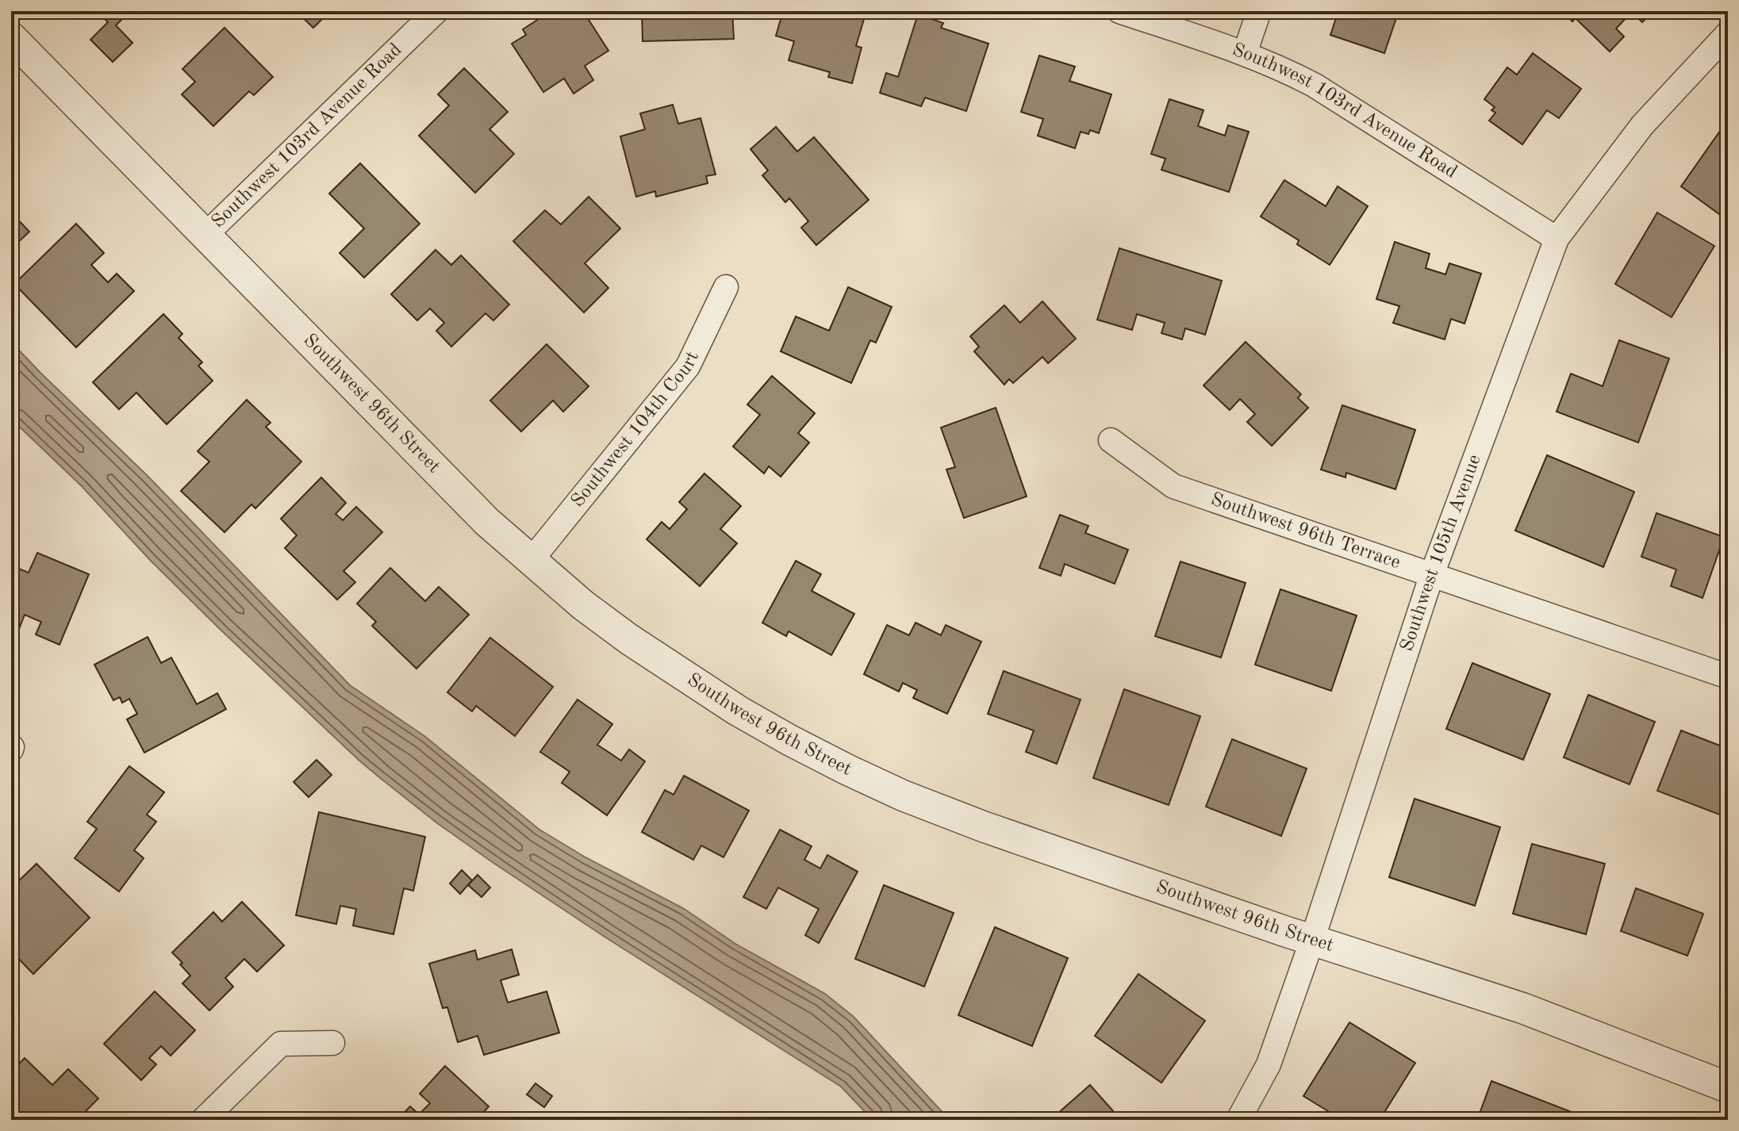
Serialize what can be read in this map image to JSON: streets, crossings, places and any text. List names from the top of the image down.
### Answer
{
  "streets": {
    "street": [
      "Southwest 103rd Avenue Road",
      "Southwest 96th Street",
      "Southwest 104th Court",
      "Southwest 96th Terrace",
      "Southwest 105th Avenue"
    ]
  },
  "crossings": [
    ["Southwest 103rd Avenue Road", "Southwest 96th Street"],
    ["Southwest 103rd Avenue Road", "Southwest 105th Avenue"],
    ["Southwest 96th Street", "Southwest 104th Court"],
    ["Southwest 96th Street", "Southwest 105th Avenue"],
    ["Southwest 96th Terrace", "Southwest 105th Avenue"]
  ]
}
